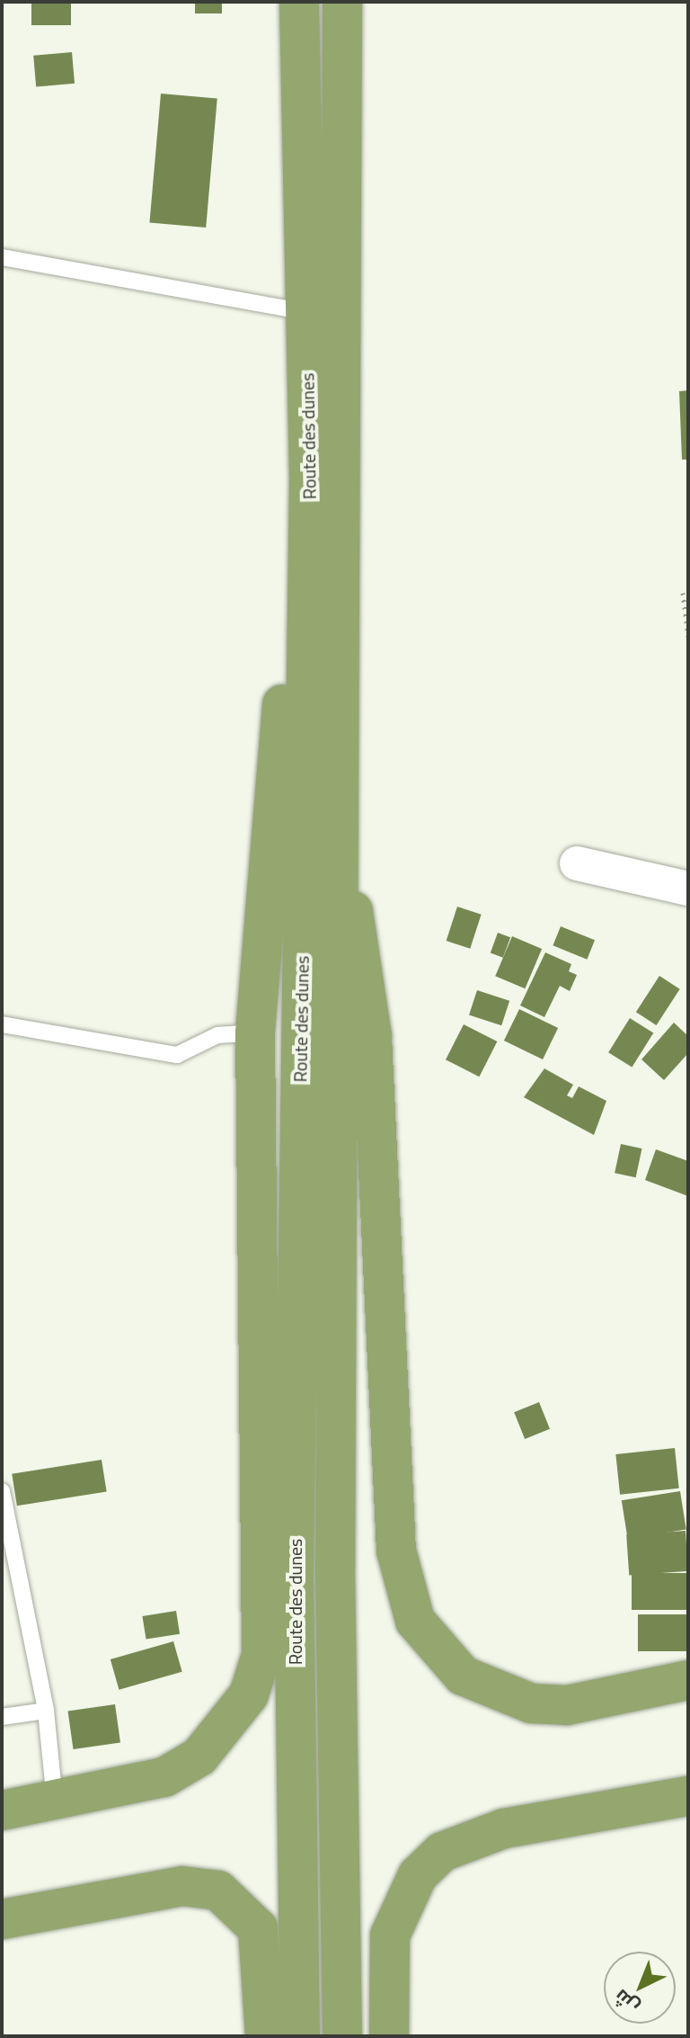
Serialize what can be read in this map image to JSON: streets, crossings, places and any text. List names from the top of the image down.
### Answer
{
  "streets": {
    "highway": ["Route des dunes"]
  },
  "north": "bottom left"
}
